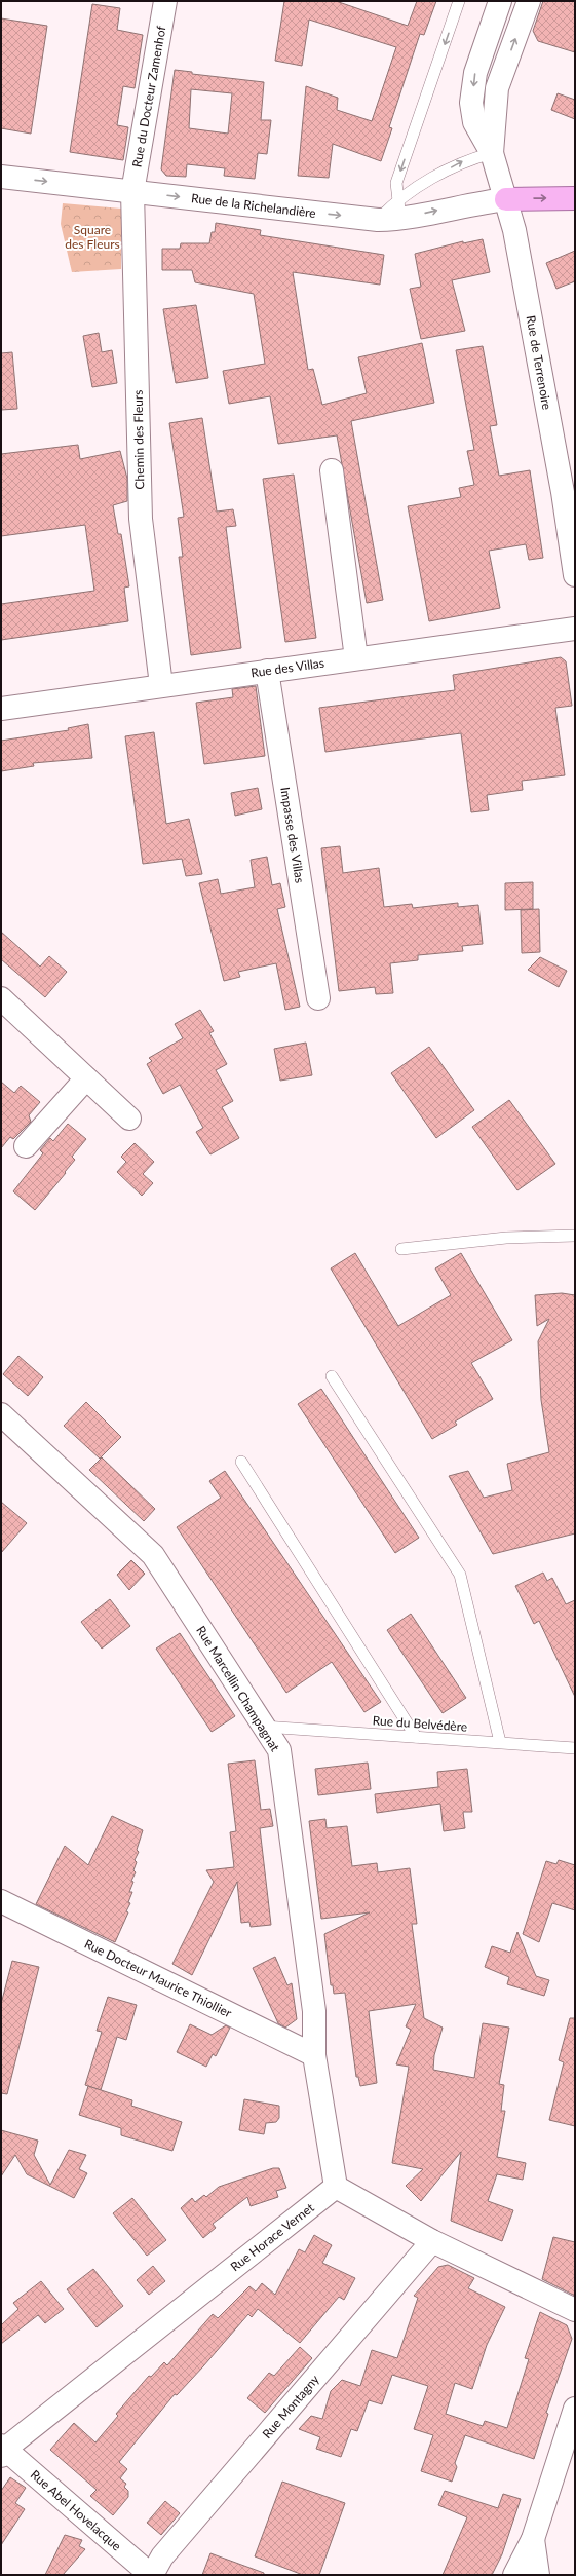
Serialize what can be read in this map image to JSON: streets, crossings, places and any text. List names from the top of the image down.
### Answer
{
  "streets": {
    "street": [
      "Rue du Docteur Zamenhof",
      "Rue de la Richelandière",
      "Rue de Terrenoire",
      "Chemin des Fleurs",
      "Rue des Villas",
      "Impasse des Villas",
      "Rue Marcellin Champagnat",
      "Rue Docteur Maurice Thiollier",
      "Rue Horace Vernet",
      "Rue Montagny",
      "Rue Abel Hovelacque"
    ],
    "lane": ["Rue du Belvédère"]
  },
  "crossings": [
    ["Rue du Docteur Zamenhof", "Rue de la Richelandière"],
    ["Rue du Docteur Zamenhof", "Chemin des Fleurs"],
    ["Rue de la Richelandière", "Rue de Terrenoire"],
    ["Rue de la Richelandière", "Chemin des Fleurs"],
    ["Chemin des Fleurs", "Rue des Villas"],
    ["Rue des Villas", "Impasse des Villas"],
    ["Rue Marcellin Champagnat", "Rue du Belvédère"],
    ["Rue Marcellin Champagnat", "Rue Docteur Maurice Thiollier"],
    ["Rue Marcellin Champagnat", "Rue Horace Vernet"],
    ["Rue Horace Vernet", "Rue Abel Hovelacque"],
    ["Rue Montagny", "Rue Abel Hovelacque"]
  ],
  "one_way": ["Rue de la Richelandière"],
  "parks": ["Square des Fleurs"]
}
